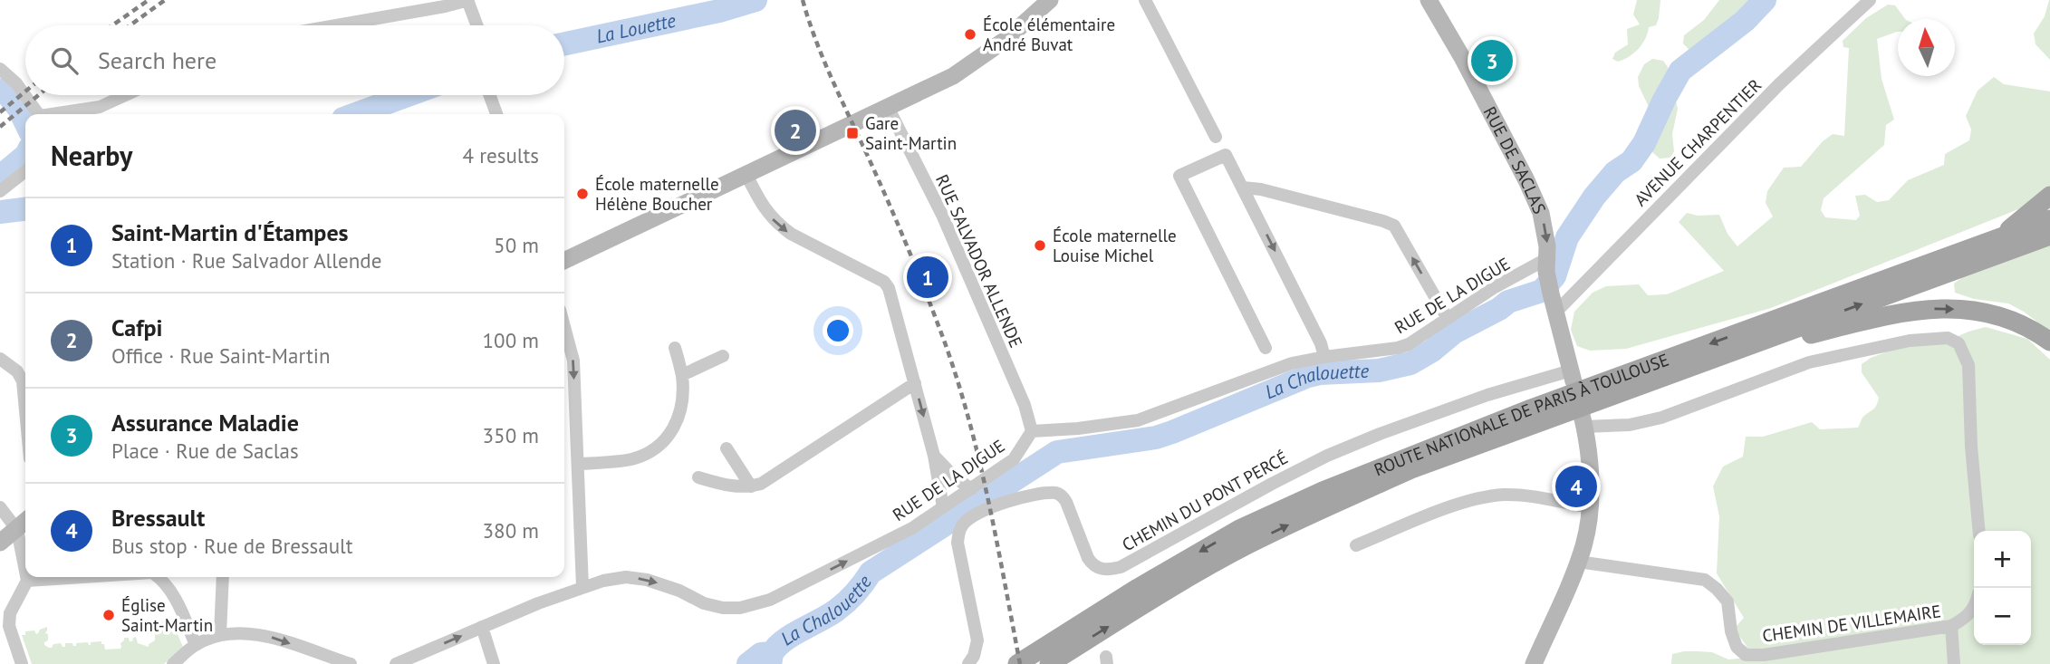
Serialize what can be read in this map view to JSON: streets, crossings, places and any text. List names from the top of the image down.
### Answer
{
  "streets": {
    "main road": ["ROUTE NATIONALE DE PARIS À TOULOUSE"],
    "street": [
      "AVENUE CHARPENTIER",
      "RUE DE SACLAS",
      "RUE SALVADOR ALLENDE",
      "RUE DE LA DIGUE",
      "CHEMIN DU PONT PERCÉ",
      "CHEMIN DE VILLEMAIRE"
    ]
  },
  "crossings": [
    ["AVENUE CHARPENTIER", "RUE DE SACLAS"],
    ["RUE DE SACLAS", "RUE DE LA DIGUE"],
    ["RUE DE SACLAS", "CHEMIN DU PONT PERCÉ"],
    ["RUE SALVADOR ALLENDE", "RUE DE LA DIGUE"]
  ],
  "one_way": ["RUE DE SACLAS", "RUE DE LA DIGUE"],
  "water": ["La Louette", "La Chalouette"],
  "places": {
    "other": [
      "École élémentaire André Buvat",
      "École maternelle Hélène Boucher",
      "École maternelle Louise Michel",
      "Église Saint-Martin"
    ],
    "transit": ["Gare Saint-Martin"]
  },
  "north": "top",
  "page": {
    "search": "Search here",
    "pins": [
      "3",
      "2",
      "1",
      "4"
    ],
    "heading": ["Nearby", "4 results"],
    "list": [
      {
        "mark": "1",
        "name": "Saint-Martin d'Étampes",
        "note": "Station · Rue Salvador Allende",
        "value": "50 m"
      },
      {
        "mark": "2",
        "name": "Cafpi",
        "note": "Office · Rue Saint-Martin",
        "value": "100 m"
      },
      {
        "mark": "3",
        "name": "Assurance Maladie",
        "note": "Place · Rue de Saclas",
        "value": "350 m"
      },
      {
        "mark": "4",
        "name": "Bressault",
        "note": "Bus stop · Rue de Bressault",
        "value": "380 m"
      }
    ],
    "map_buttons": ["+", "−"]
  }
}
